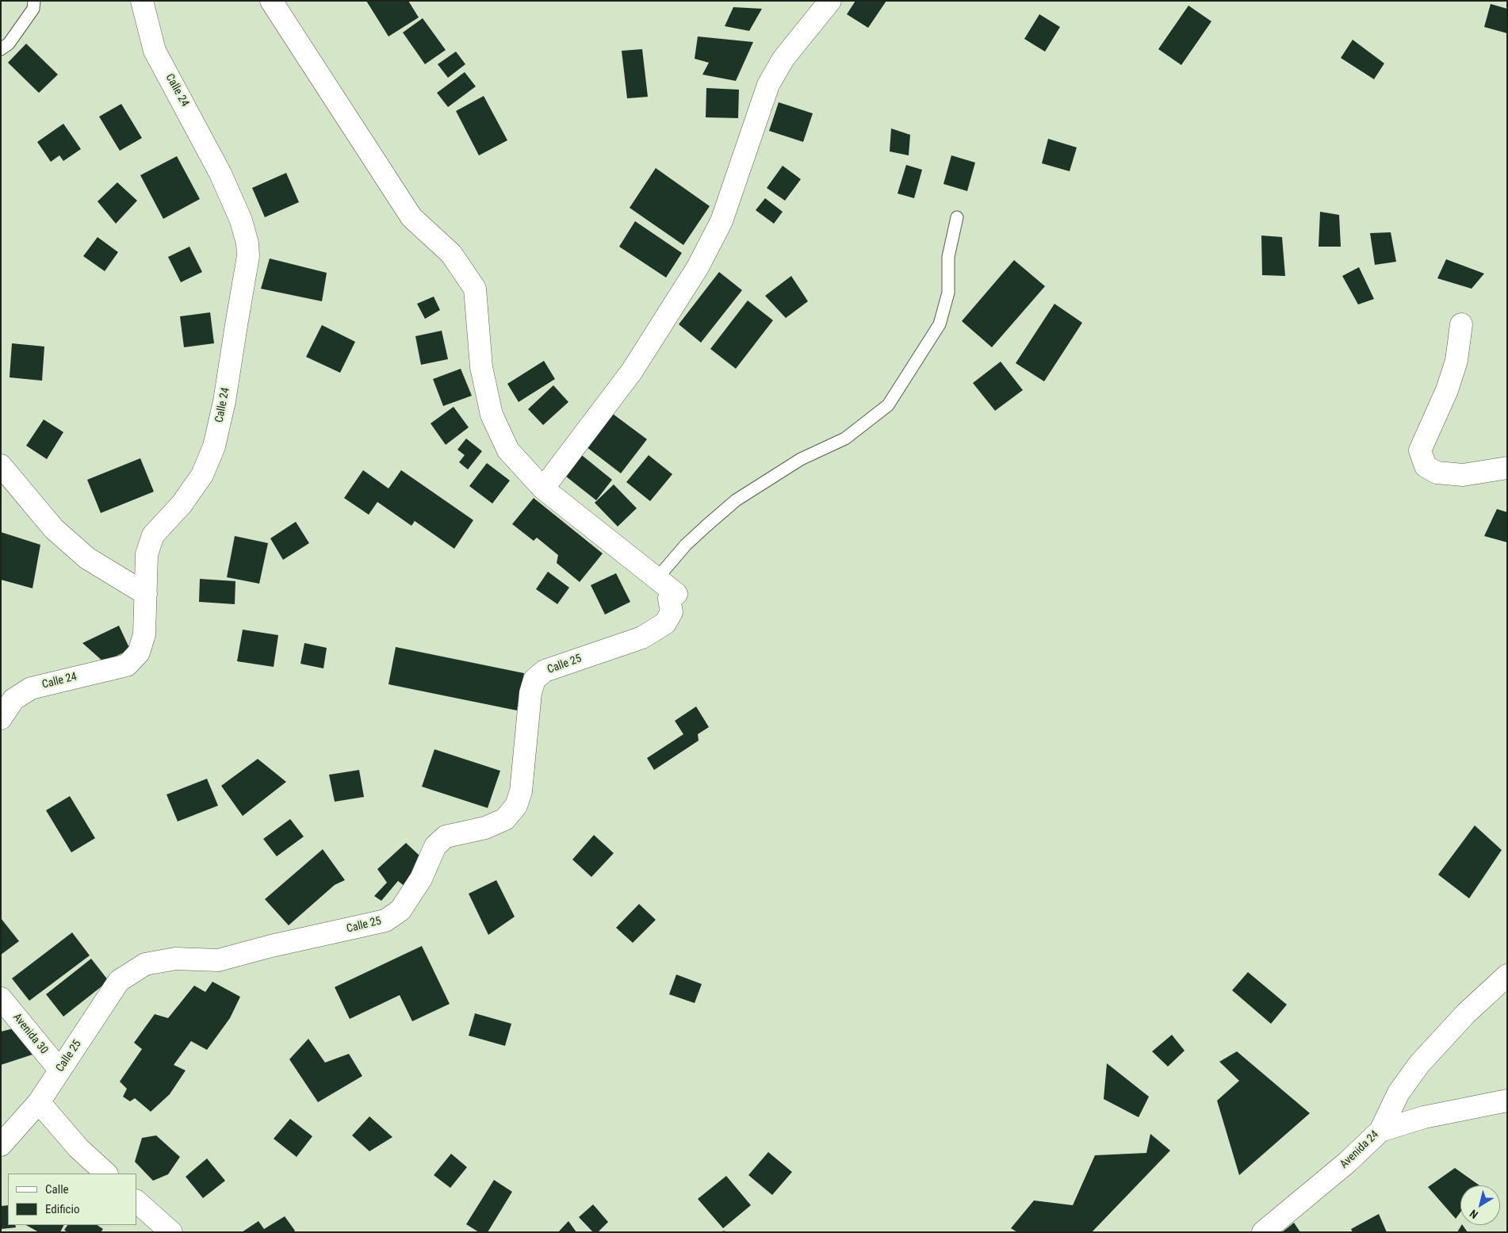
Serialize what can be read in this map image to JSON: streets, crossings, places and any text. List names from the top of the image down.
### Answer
{
  "streets": {
    "street": [
      "Calle 24",
      "Calle 25",
      "Avenida 30",
      "Avenida 24"
    ]
  },
  "crossings": [
    ["Calle 25", "Avenida 30"]
  ],
  "legend": ["Calle", "Edificio"],
  "north": "bottom left"
}
